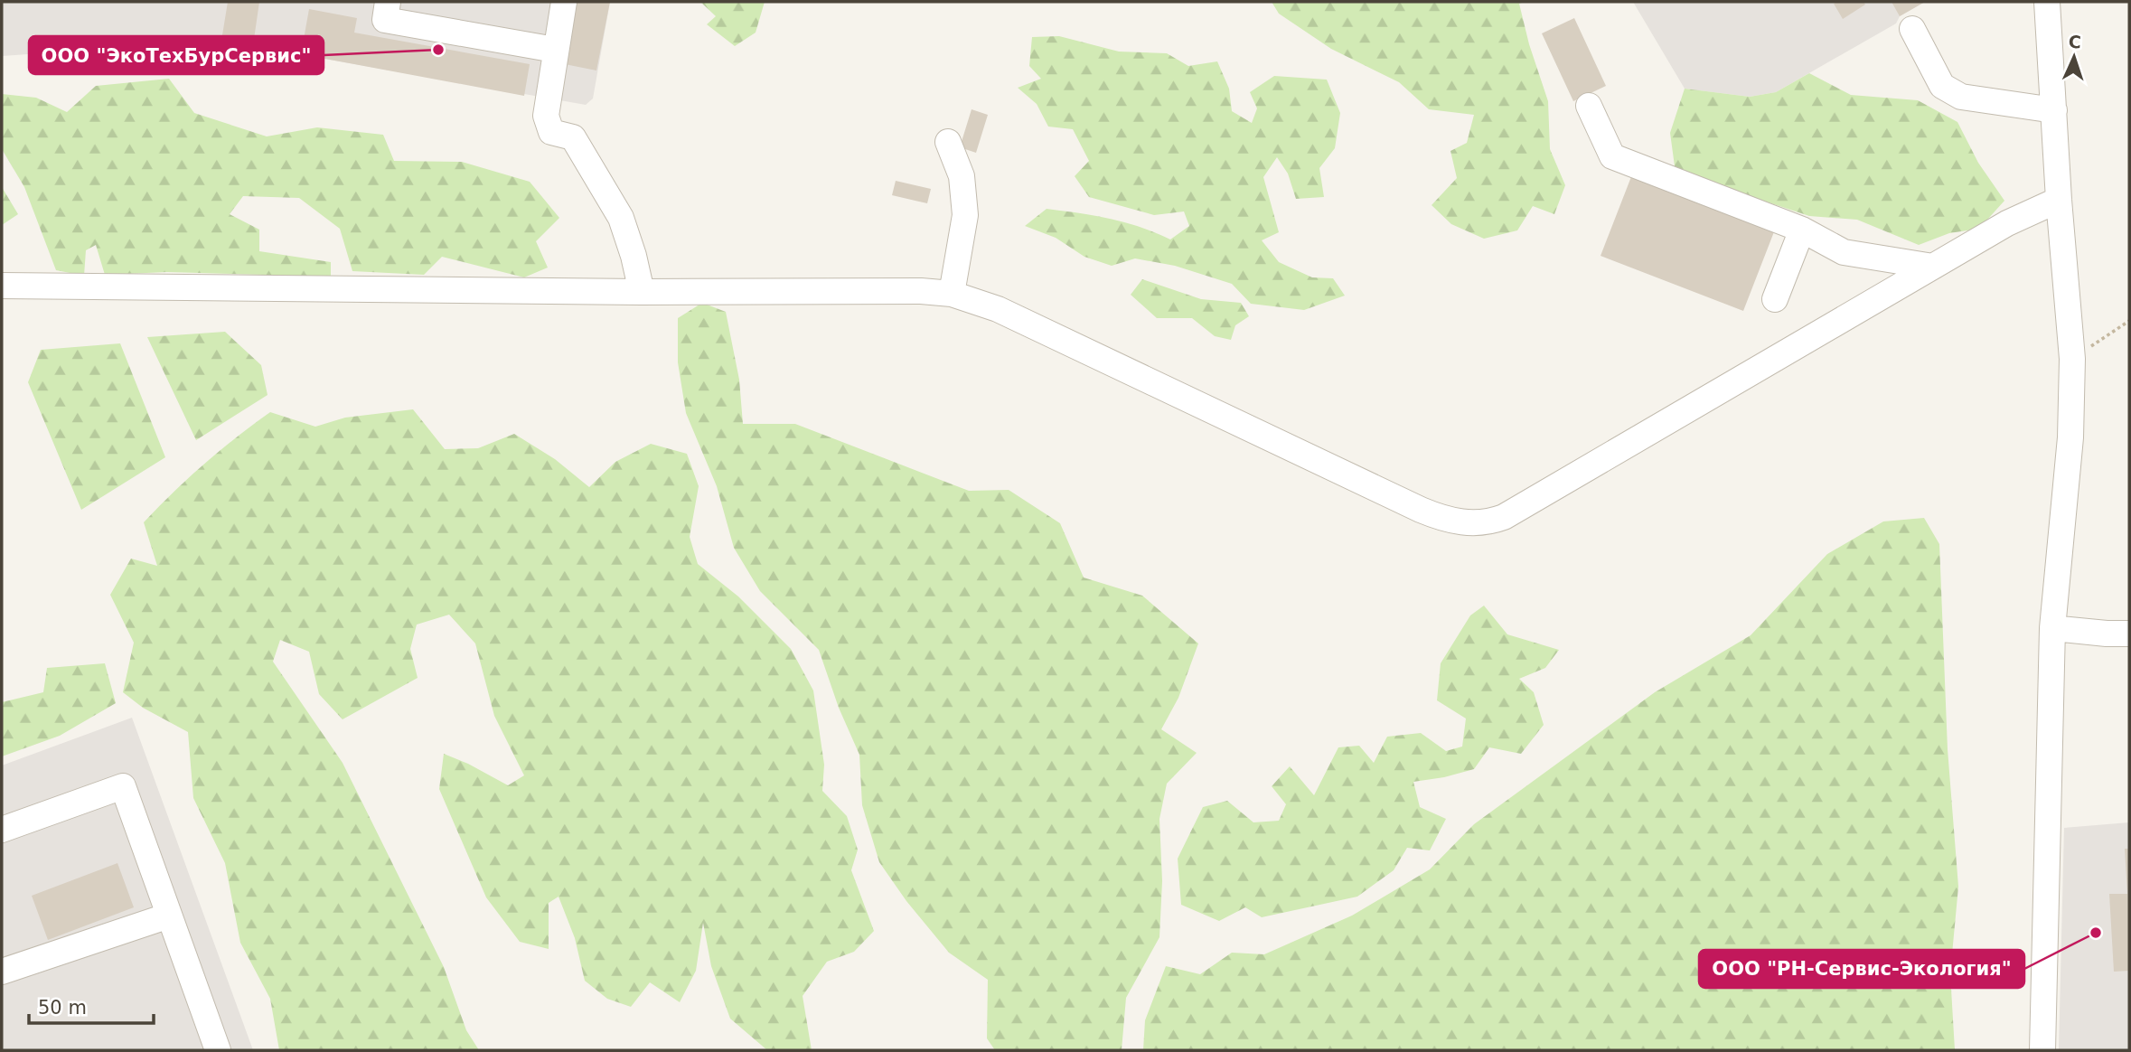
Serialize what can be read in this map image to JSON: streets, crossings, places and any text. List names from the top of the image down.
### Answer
{
  "places": ["ООО \"ЭкоТехБурСервис\"", "ООО \"РН-Сервис-Экология\""],
  "scale_bar": "50 m",
  "north": "top"
}
